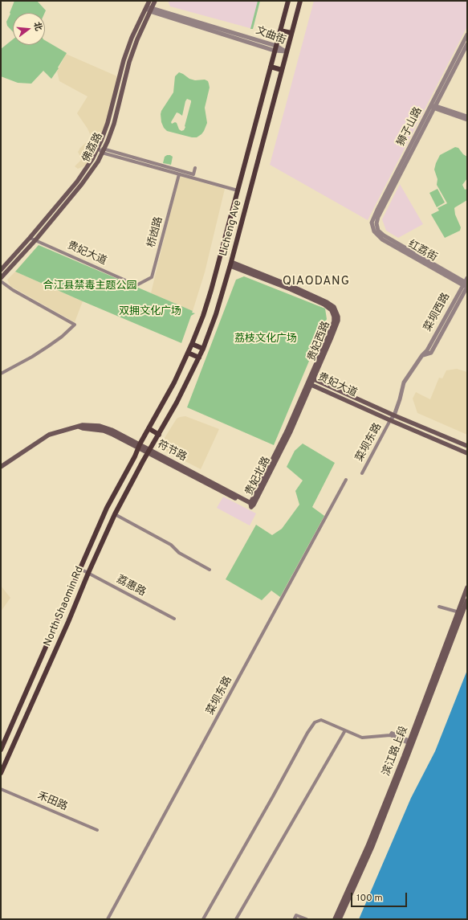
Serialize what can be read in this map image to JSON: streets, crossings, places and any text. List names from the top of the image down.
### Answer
{
  "streets": {
    "main road": [
      "佛荔路",
      "Licheng Ave",
      "贵妃大道",
      "贵妃西路",
      "符节路",
      "贵妃北路",
      "North Shaomin Rd",
      "滨江路上段"
    ],
    "street": [
      "文曲街",
      "狮子山路",
      "桥凼路",
      "红荔街",
      "菜坝西路",
      "菜坝东路",
      "荔惠路",
      "禾田路"
    ]
  },
  "crossings": [
    ["文曲街", "佛荔路"],
    ["文曲街", "Licheng Ave"],
    ["狮子山路", "红荔街"],
    ["佛荔路", "贵妃大道"],
    ["Licheng Ave", "贵妃西路"],
    ["Licheng Ave", "符节路"],
    ["Licheng Ave", "North Shaomin Rd"],
    ["桥凼路", "贵妃大道"],
    ["红荔街", "菜坝西路"],
    ["贵妃大道", "菜坝西路"],
    ["贵妃大道", "贵妃西路"],
    ["贵妃大道", "菜坝东路"],
    ["贵妃大道", "贵妃北路"],
    ["菜坝西路", "菜坝东路"],
    ["贵妃西路", "贵妃北路"],
    ["符节路", "贵妃北路"],
    ["符节路", "North Shaomin Rd"],
    ["荔惠路", "North Shaomin Rd"]
  ],
  "districts": ["QIAODANG"],
  "parks": ["合江县禁毒主题公园", "双拥文化广场", "荔枝文化广场"],
  "scale_bar": "100 m",
  "north": "right"
}
